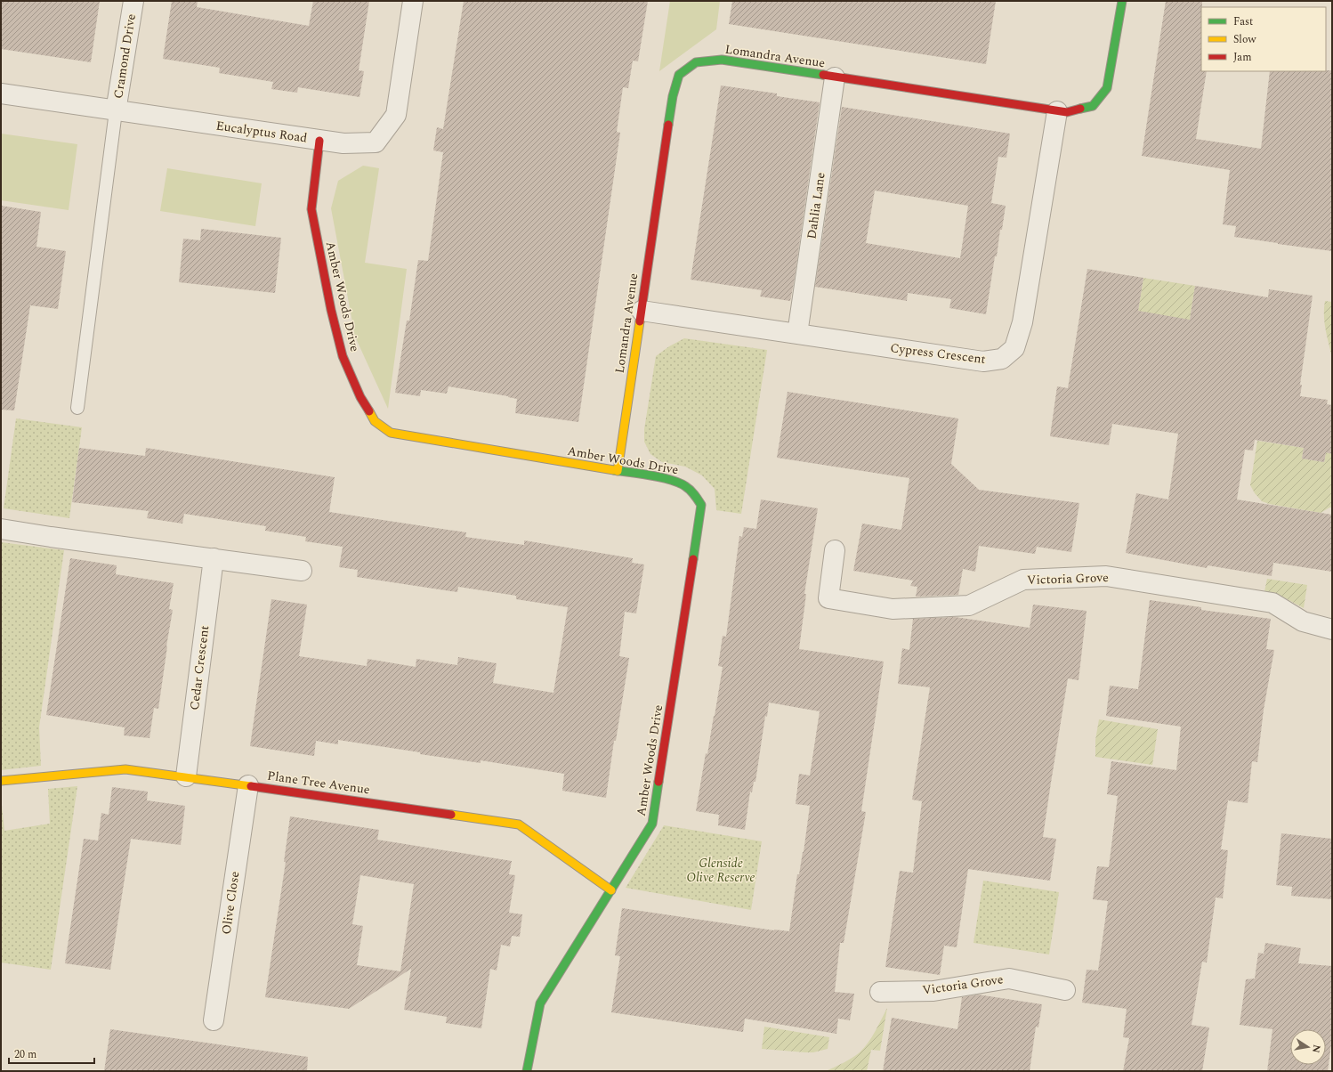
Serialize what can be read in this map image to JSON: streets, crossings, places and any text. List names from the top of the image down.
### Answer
{
  "streets": {
    "street": [
      "Cramond Drive",
      "Lomandra Avenue",
      "Eucalyptus Road",
      "Dahlia Lane",
      "Amber Woods Drive",
      "Cypress Crescent",
      "Victoria Grove",
      "Cedar Crescent",
      "Plane Tree Avenue",
      "Olive Close"
    ]
  },
  "crossings": [
    ["Cramond Drive", "Eucalyptus Road"],
    ["Lomandra Avenue", "Dahlia Lane"],
    ["Lomandra Avenue", "Amber Woods Drive"],
    ["Lomandra Avenue", "Cypress Crescent"],
    ["Eucalyptus Road", "Amber Woods Drive"],
    ["Dahlia Lane", "Cypress Crescent"],
    ["Amber Woods Drive", "Plane Tree Avenue"],
    ["Cedar Crescent", "Plane Tree Avenue"],
    ["Plane Tree Avenue", "Olive Close"]
  ],
  "parks": ["Glenside Olive Reserve"],
  "legend": ["Fast", "Slow", "Jam"],
  "scale_bar": "20 m",
  "north": "right"
}
